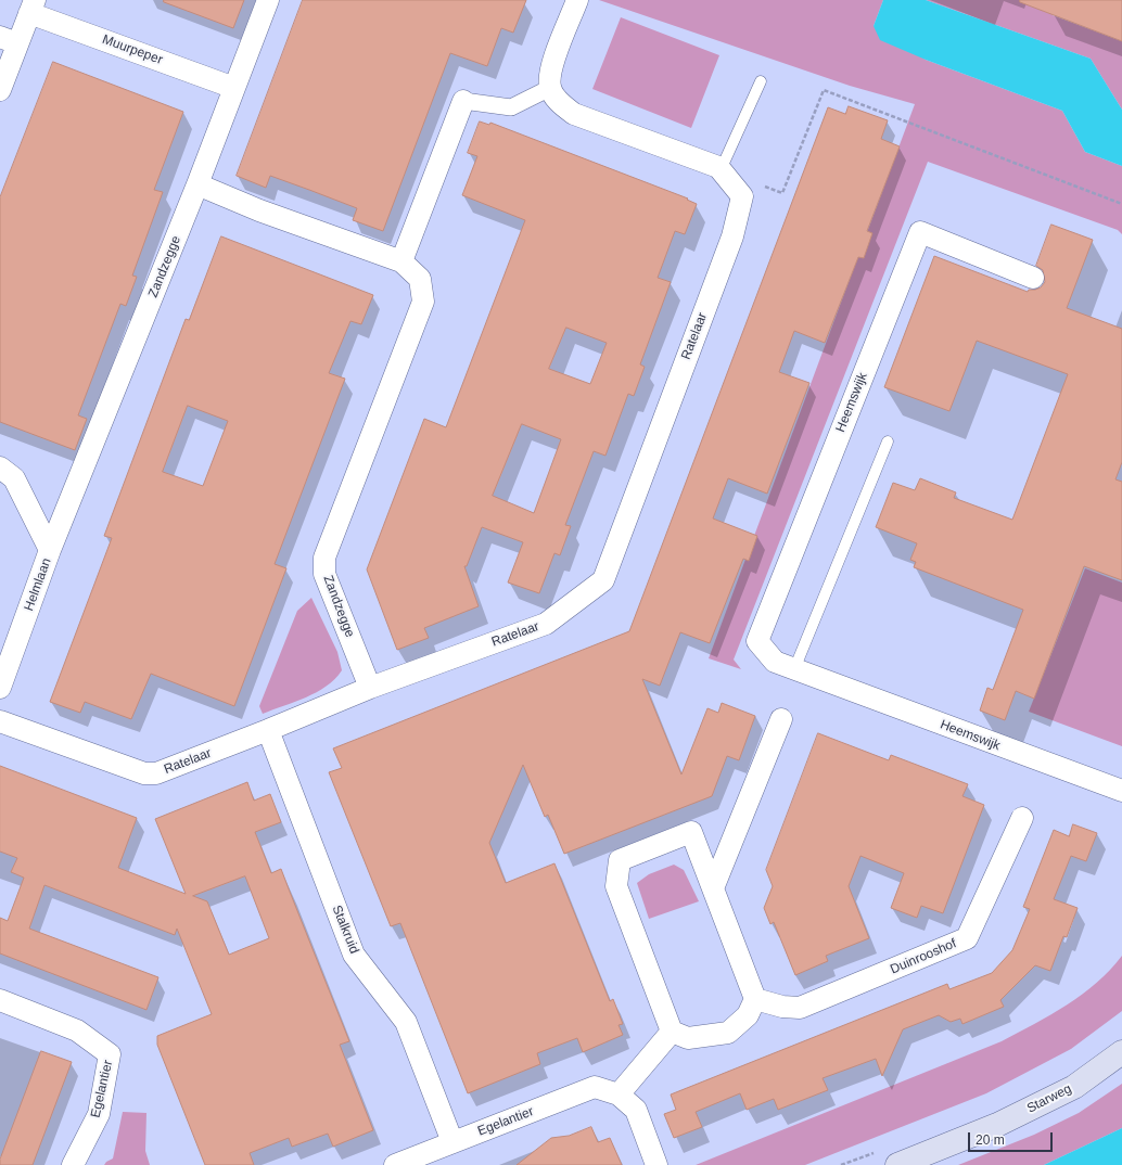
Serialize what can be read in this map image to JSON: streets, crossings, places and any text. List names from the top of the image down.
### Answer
{
  "streets": {
    "main road": ["Starweg"],
    "street": [
      "Muurpeper",
      "Zandzegge",
      "Ratelaar",
      "Heemswijk",
      "Helmlaan",
      "Stalkruid",
      "Duinrooshof",
      "Egelantier"
    ]
  },
  "crossings": [
    ["Zandzegge", "Ratelaar"],
    ["Zandzegge", "Helmlaan"],
    ["Ratelaar", "Stalkruid"],
    ["Stalkruid", "Egelantier"]
  ],
  "scale_bar": "20 m"
}
